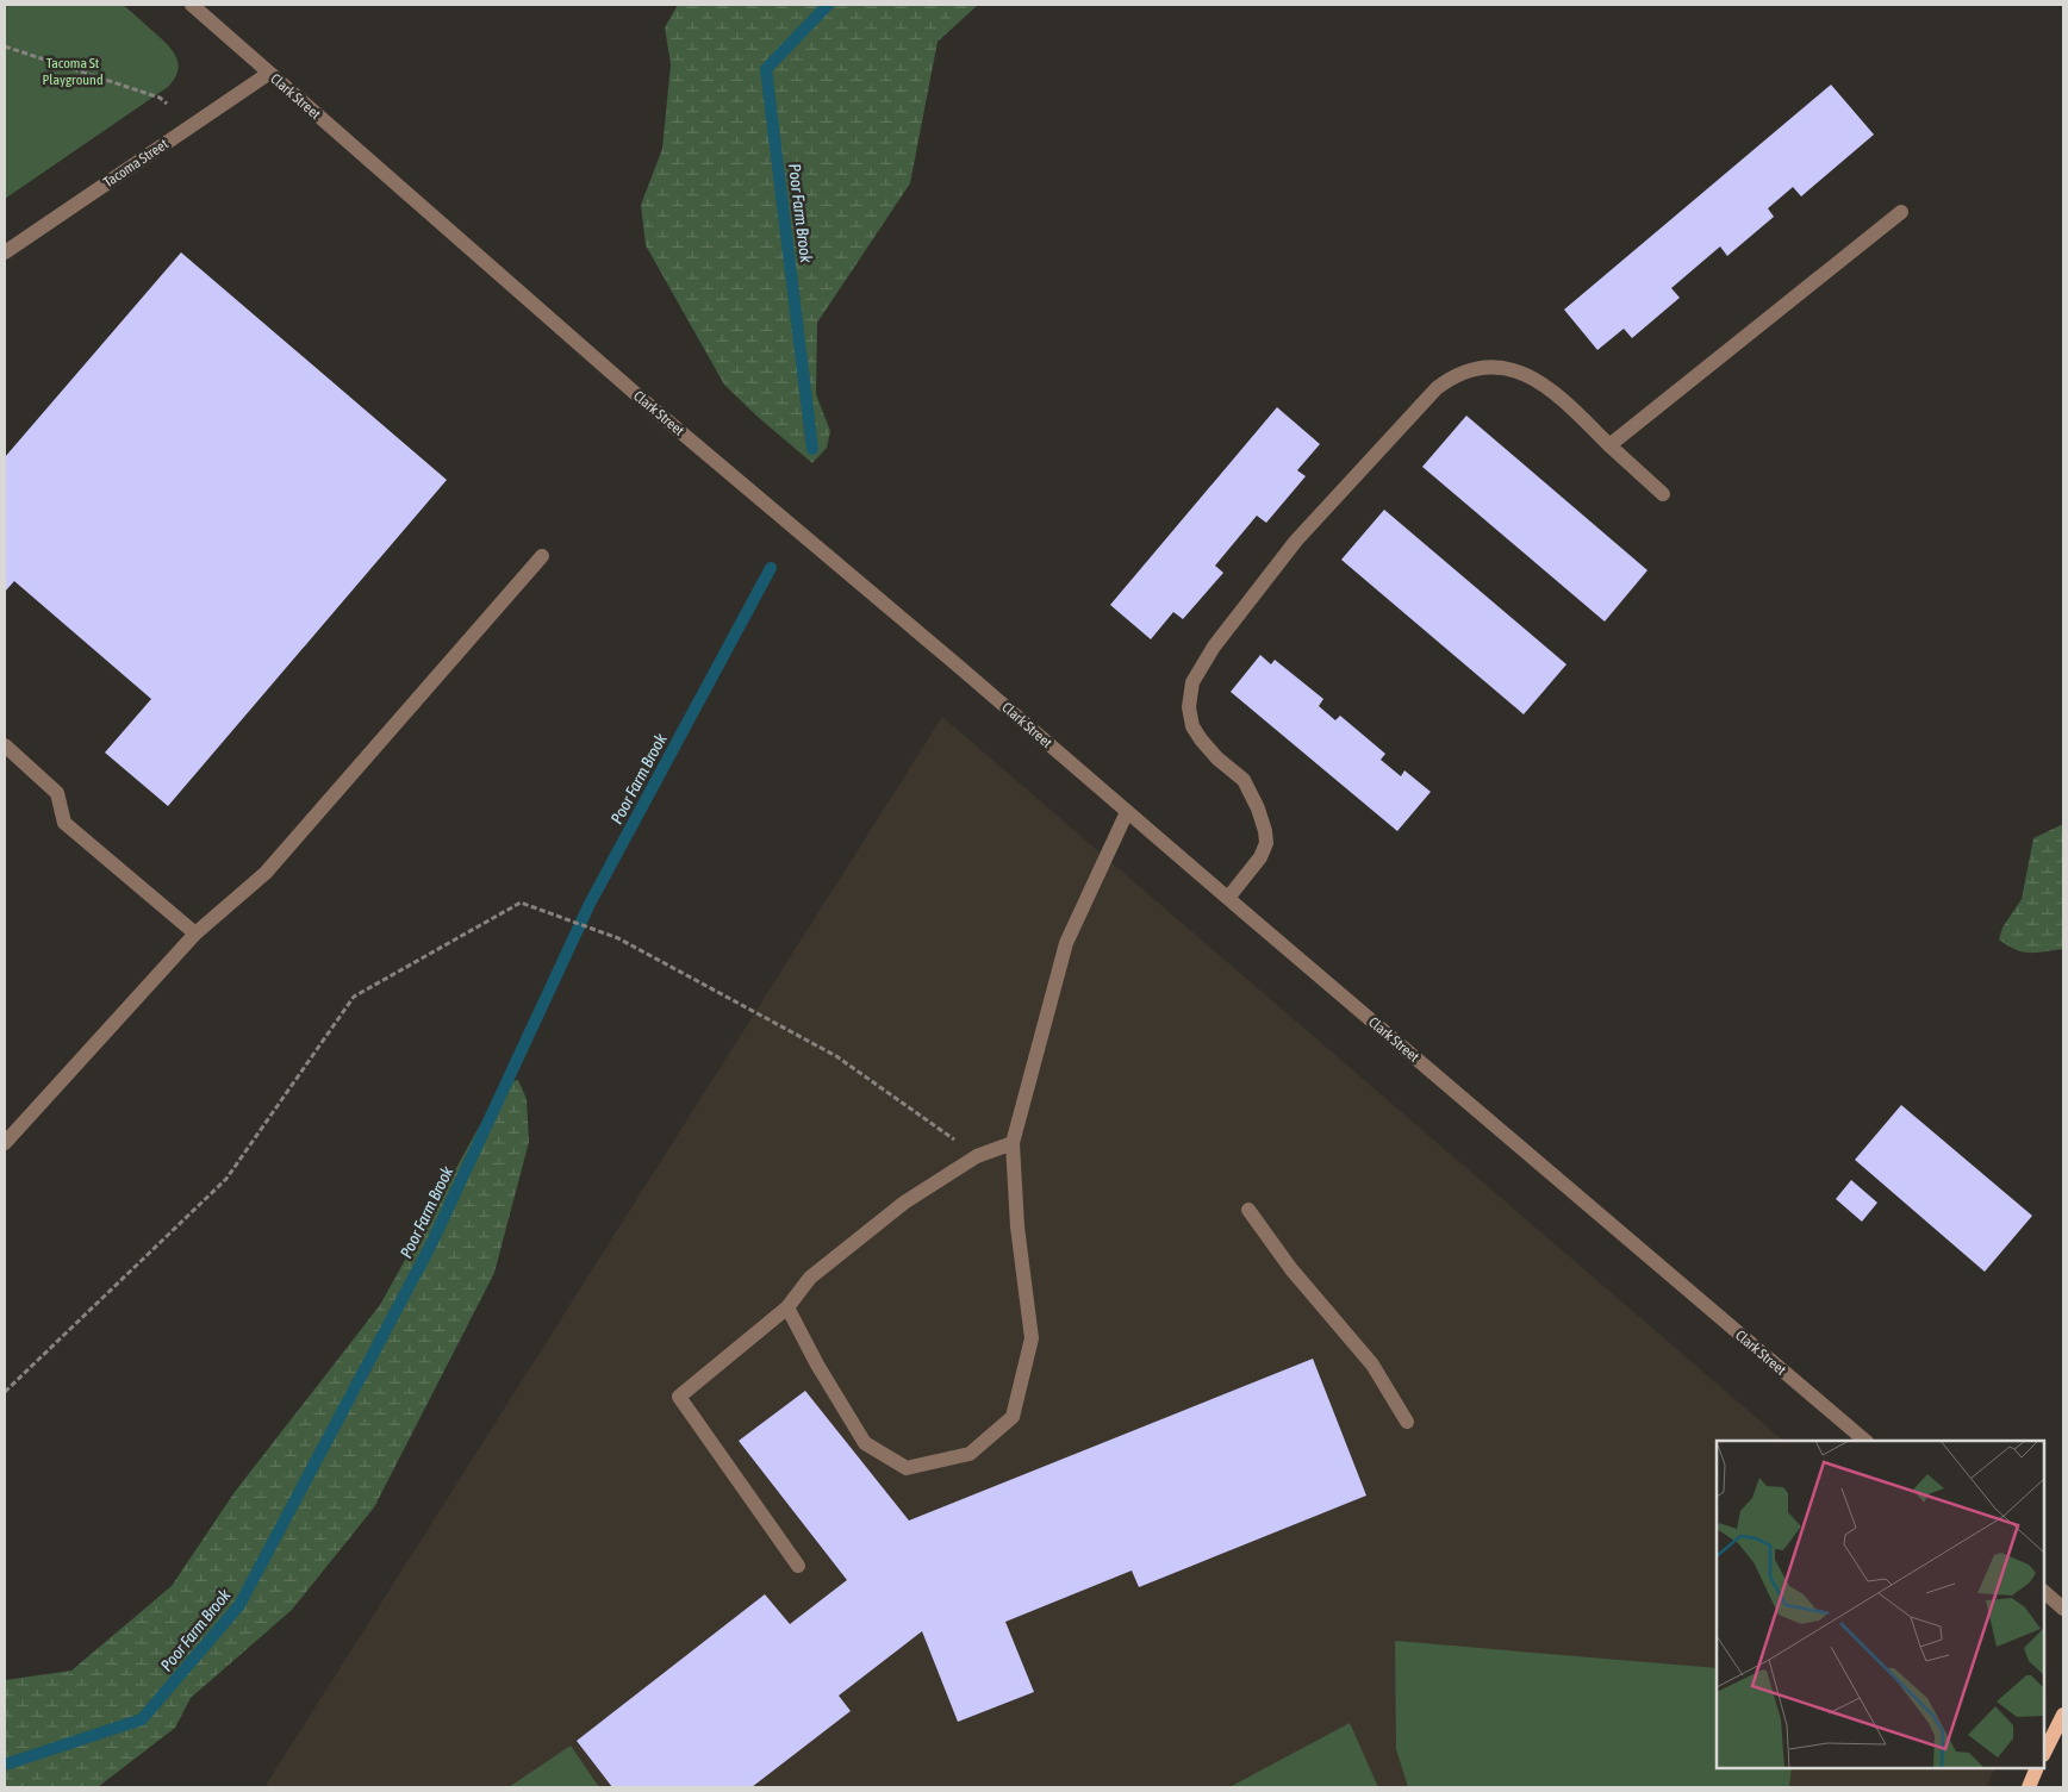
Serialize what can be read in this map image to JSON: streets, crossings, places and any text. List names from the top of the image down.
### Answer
{
  "streets": {
    "street": ["Clark Street", "Tacoma Street"]
  },
  "crossings": [
    ["Clark Street", "Tacoma Street"]
  ],
  "water": ["Poor Farm Brook"],
  "parks": ["Tacoma St Playground"]
}
